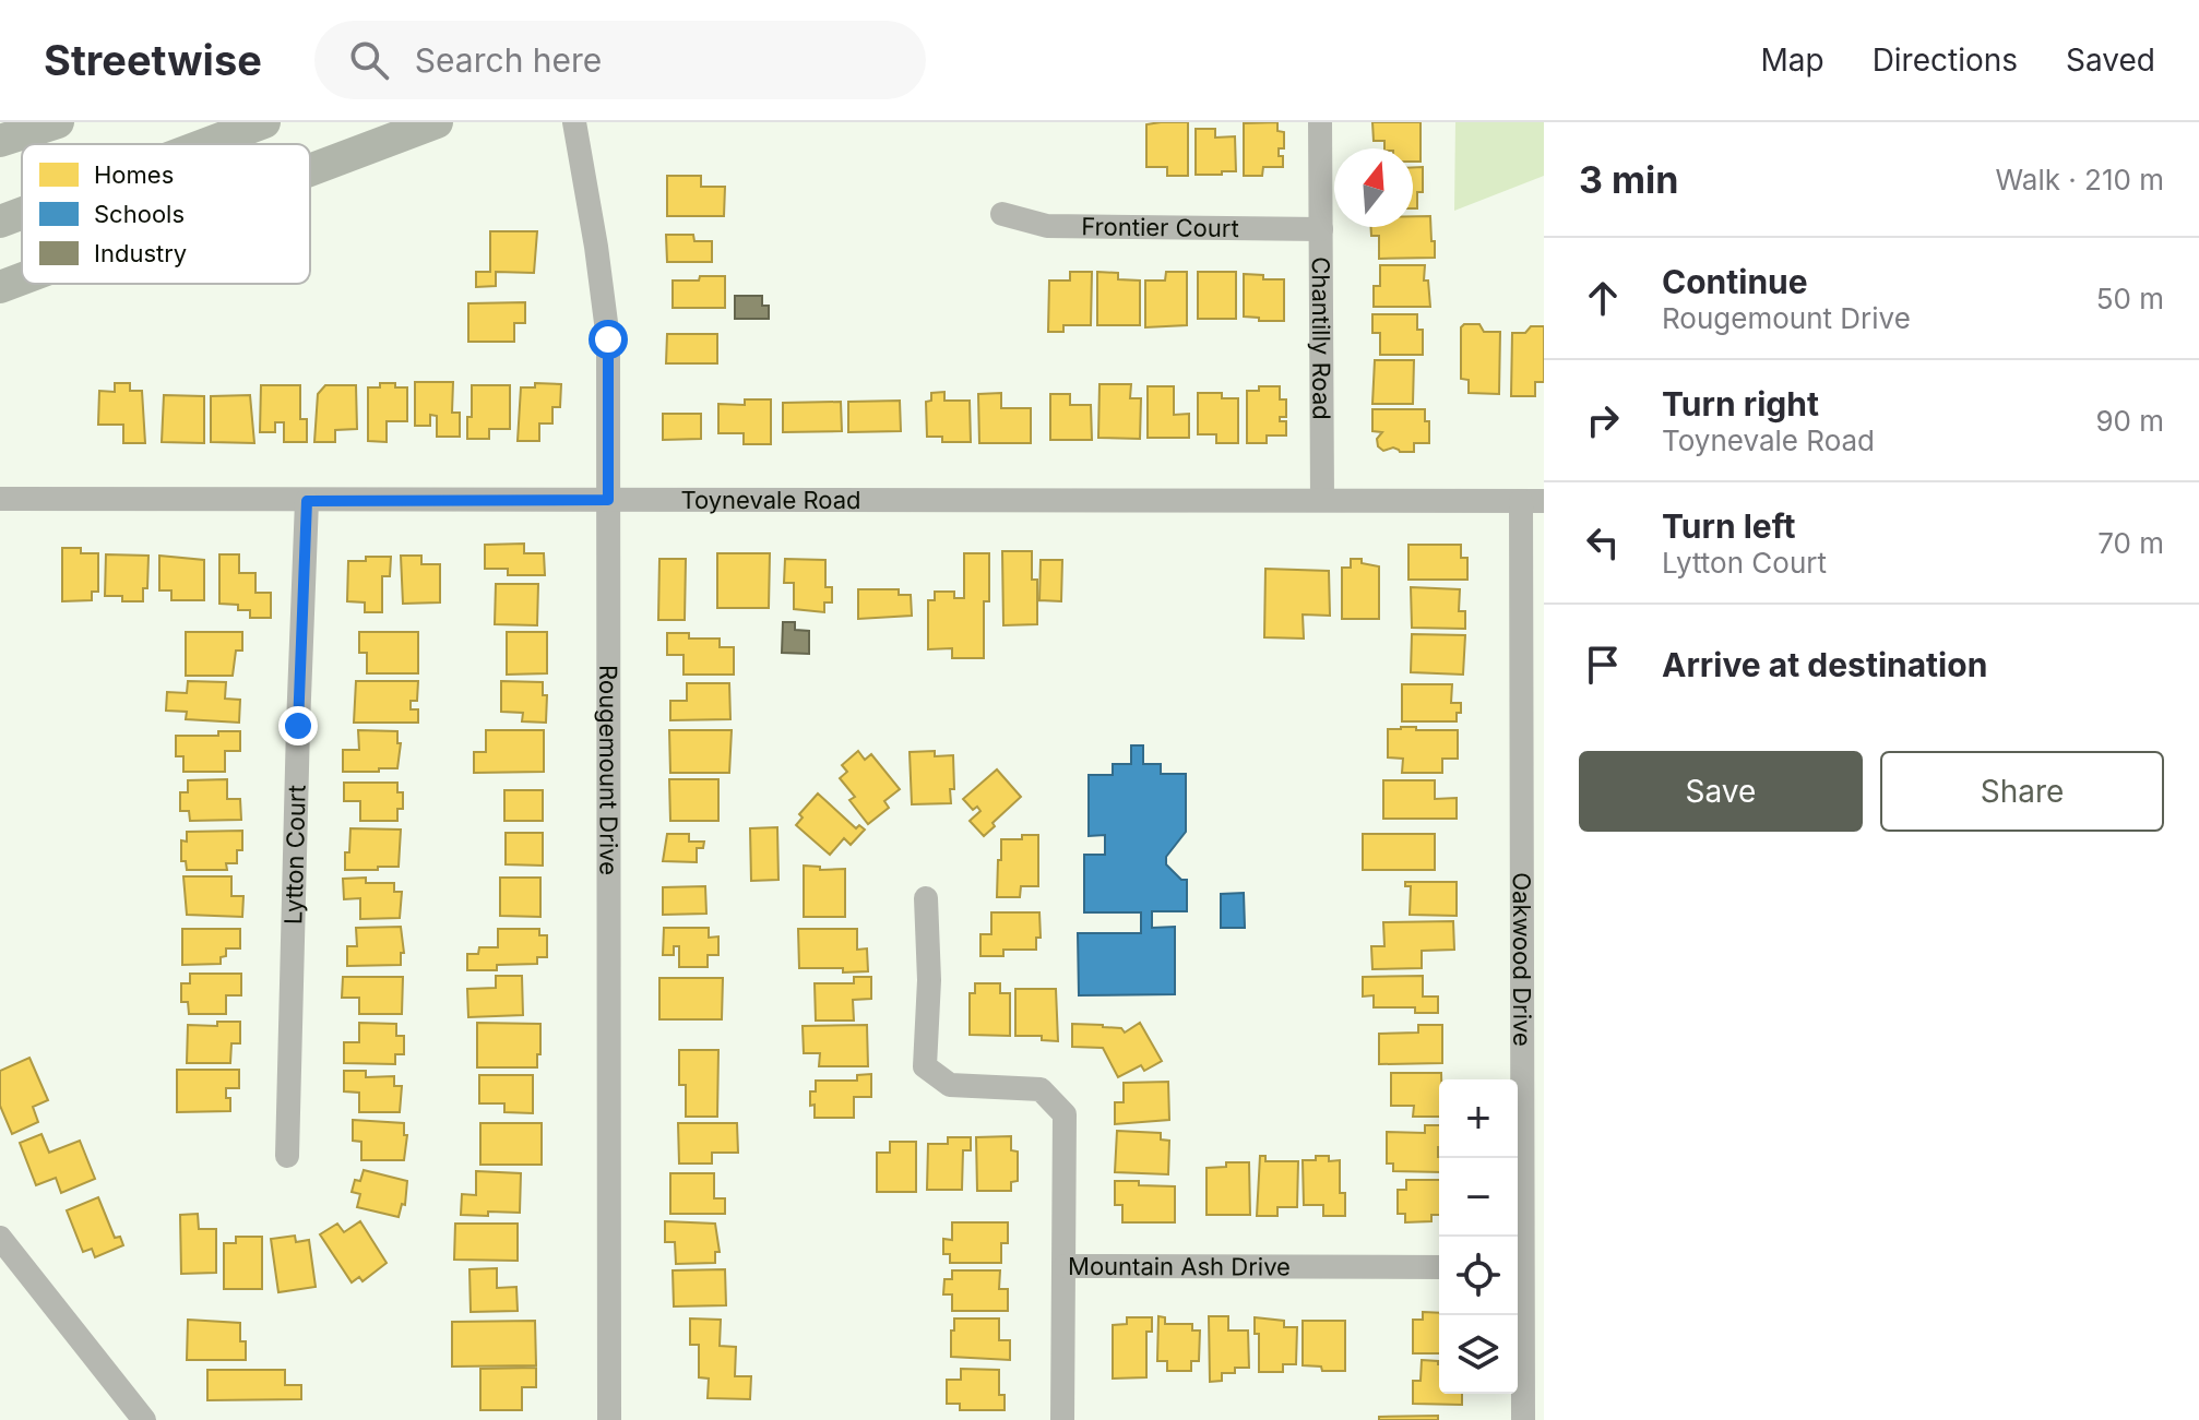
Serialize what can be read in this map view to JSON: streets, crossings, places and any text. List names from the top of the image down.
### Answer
{
  "streets": {
    "street": [
      "Frontier Court",
      "Chantilly Road",
      "Toynevale Road",
      "Rougemount Drive",
      "Lytton Court",
      "Oakwood Drive",
      "Mountain Ash Drive"
    ]
  },
  "crossings": [
    ["Frontier Court", "Chantilly Road"],
    ["Chantilly Road", "Toynevale Road"],
    ["Toynevale Road", "Rougemount Drive"],
    ["Toynevale Road", "Lytton Court"],
    ["Toynevale Road", "Oakwood Drive"]
  ],
  "legend": ["Homes", "Schools", "Industry"],
  "north": "top",
  "page": {
    "header": "Streetwise",
    "search": "Search here",
    "nav": ["Map", "Directions", "Saved"],
    "heading": ["3 min", "Walk · 210 m"],
    "list": [
      ["Continue", "Rougemount Drive", "50 m"],
      ["Turn right", "Toynevale Road", "90 m"],
      ["Turn left", "Lytton Court", "70 m"],
      "Arrive at destination"
    ],
    "buttons": ["Save", "Share"],
    "map_buttons": ["+", "−"]
  }
}
